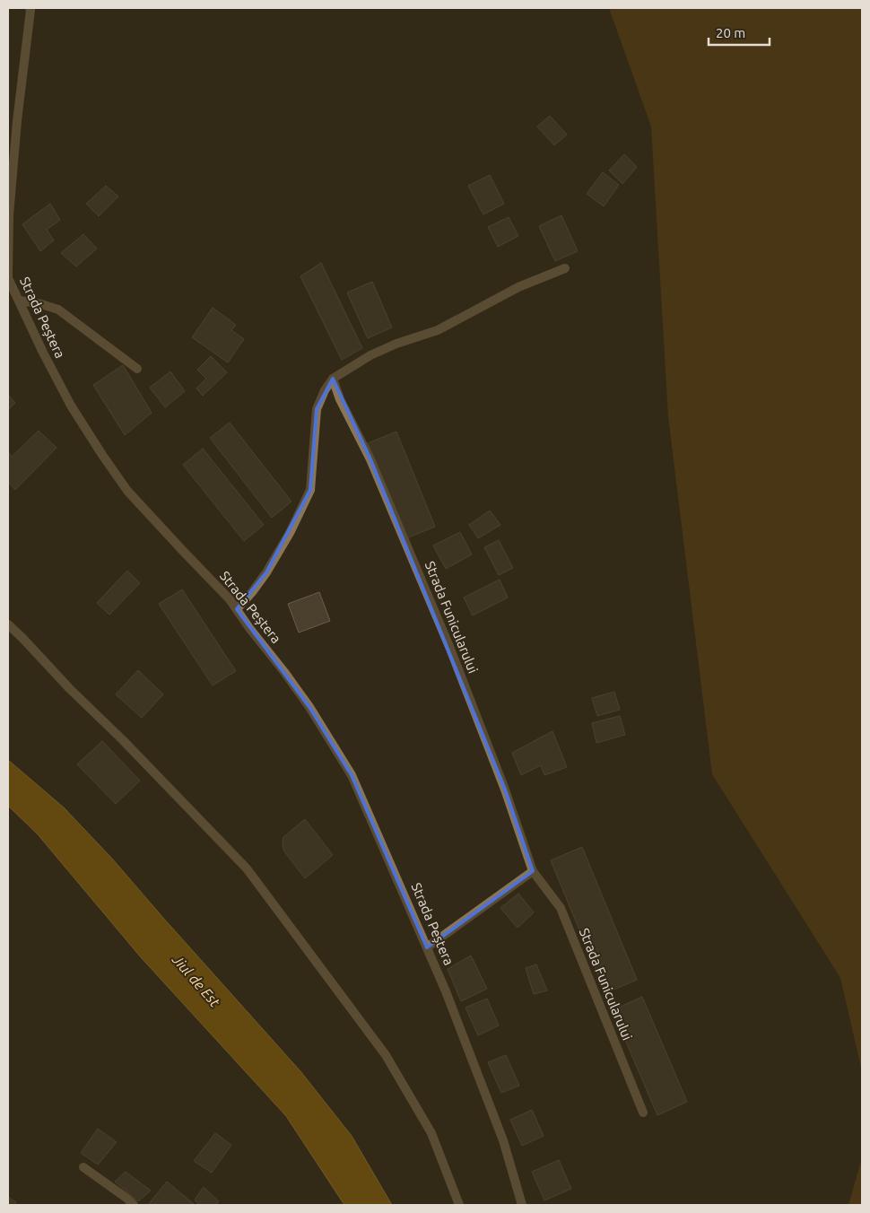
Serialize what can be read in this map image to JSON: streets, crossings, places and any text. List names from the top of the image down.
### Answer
{
  "streets": {
    "street": ["Strada Peștera", "Strada Funicularului"]
  },
  "water": ["Jiul de Est"],
  "scale_bar": "20 m"
}
